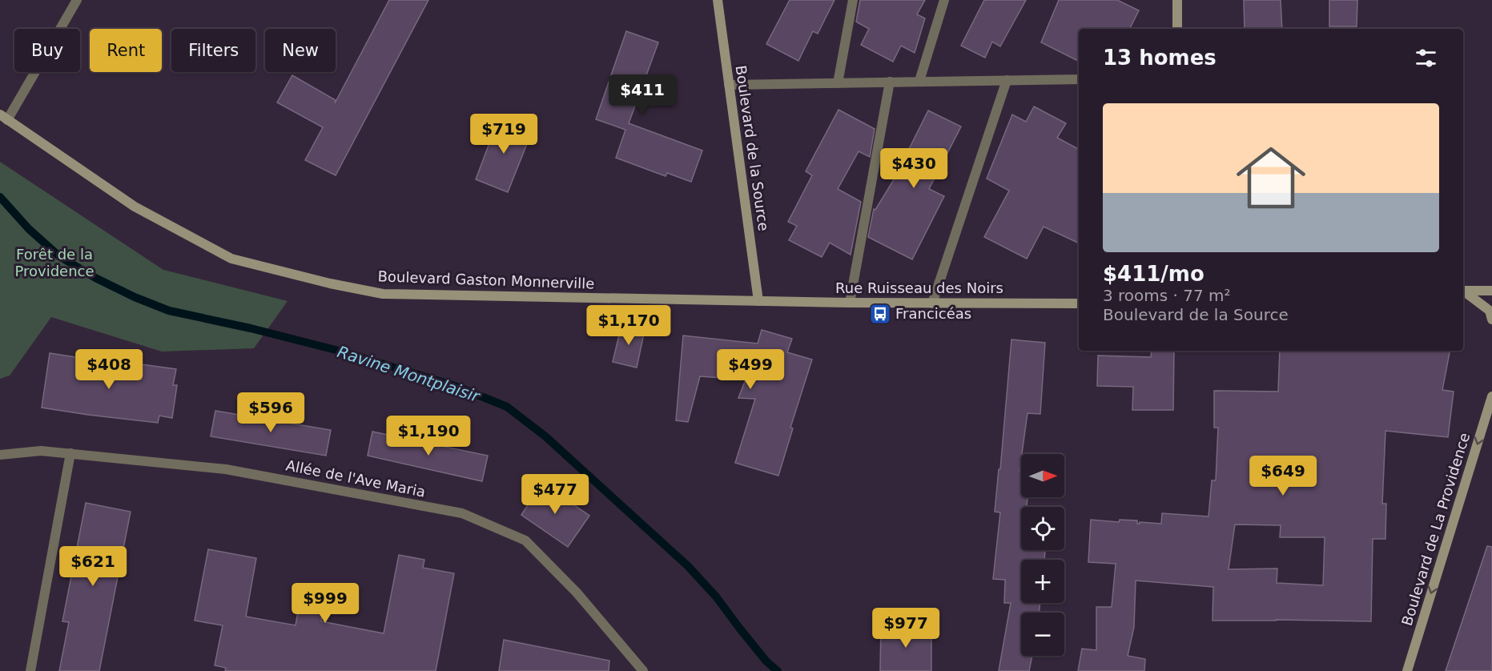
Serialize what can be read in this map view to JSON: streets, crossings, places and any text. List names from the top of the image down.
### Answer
{
  "streets": {
    "street": [
      "Boulevard de la Source",
      "Boulevard Gaston Monnerville",
      "Rue Ruisseau des Noirs",
      "Allée de l'Ave Maria",
      "Boulevard de La Providence"
    ]
  },
  "crossings": [
    ["Boulevard de la Source", "Boulevard Gaston Monnerville"],
    ["Boulevard de la Source", "Rue Ruisseau des Noirs"],
    ["Boulevard Gaston Monnerville", "Rue Ruisseau des Noirs"]
  ],
  "one_way": ["Boulevard de La Providence"],
  "water": ["Ravine Montplaisir"],
  "parks": ["Forêt de la Providence"],
  "places": {
    "bus stop": ["Francicéas"]
  },
  "north": "right",
  "page": {
    "chip": [
      "Buy",
      "Rent",
      "Filters",
      "New"
    ],
    "heading": "13 homes",
    "price": [
      "$411",
      "$719",
      "$430",
      "$1,170",
      "$408",
      "$499",
      "$596",
      "$1,190",
      "$649",
      "$477",
      "$621",
      "$999",
      "$977"
    ],
    "list": [
      {
        "name": "$411/mo",
        "note": "3 rooms · 77 m² · Boulevard de la Source"
      }
    ],
    "map_buttons": ["+", "−"]
  }
}
